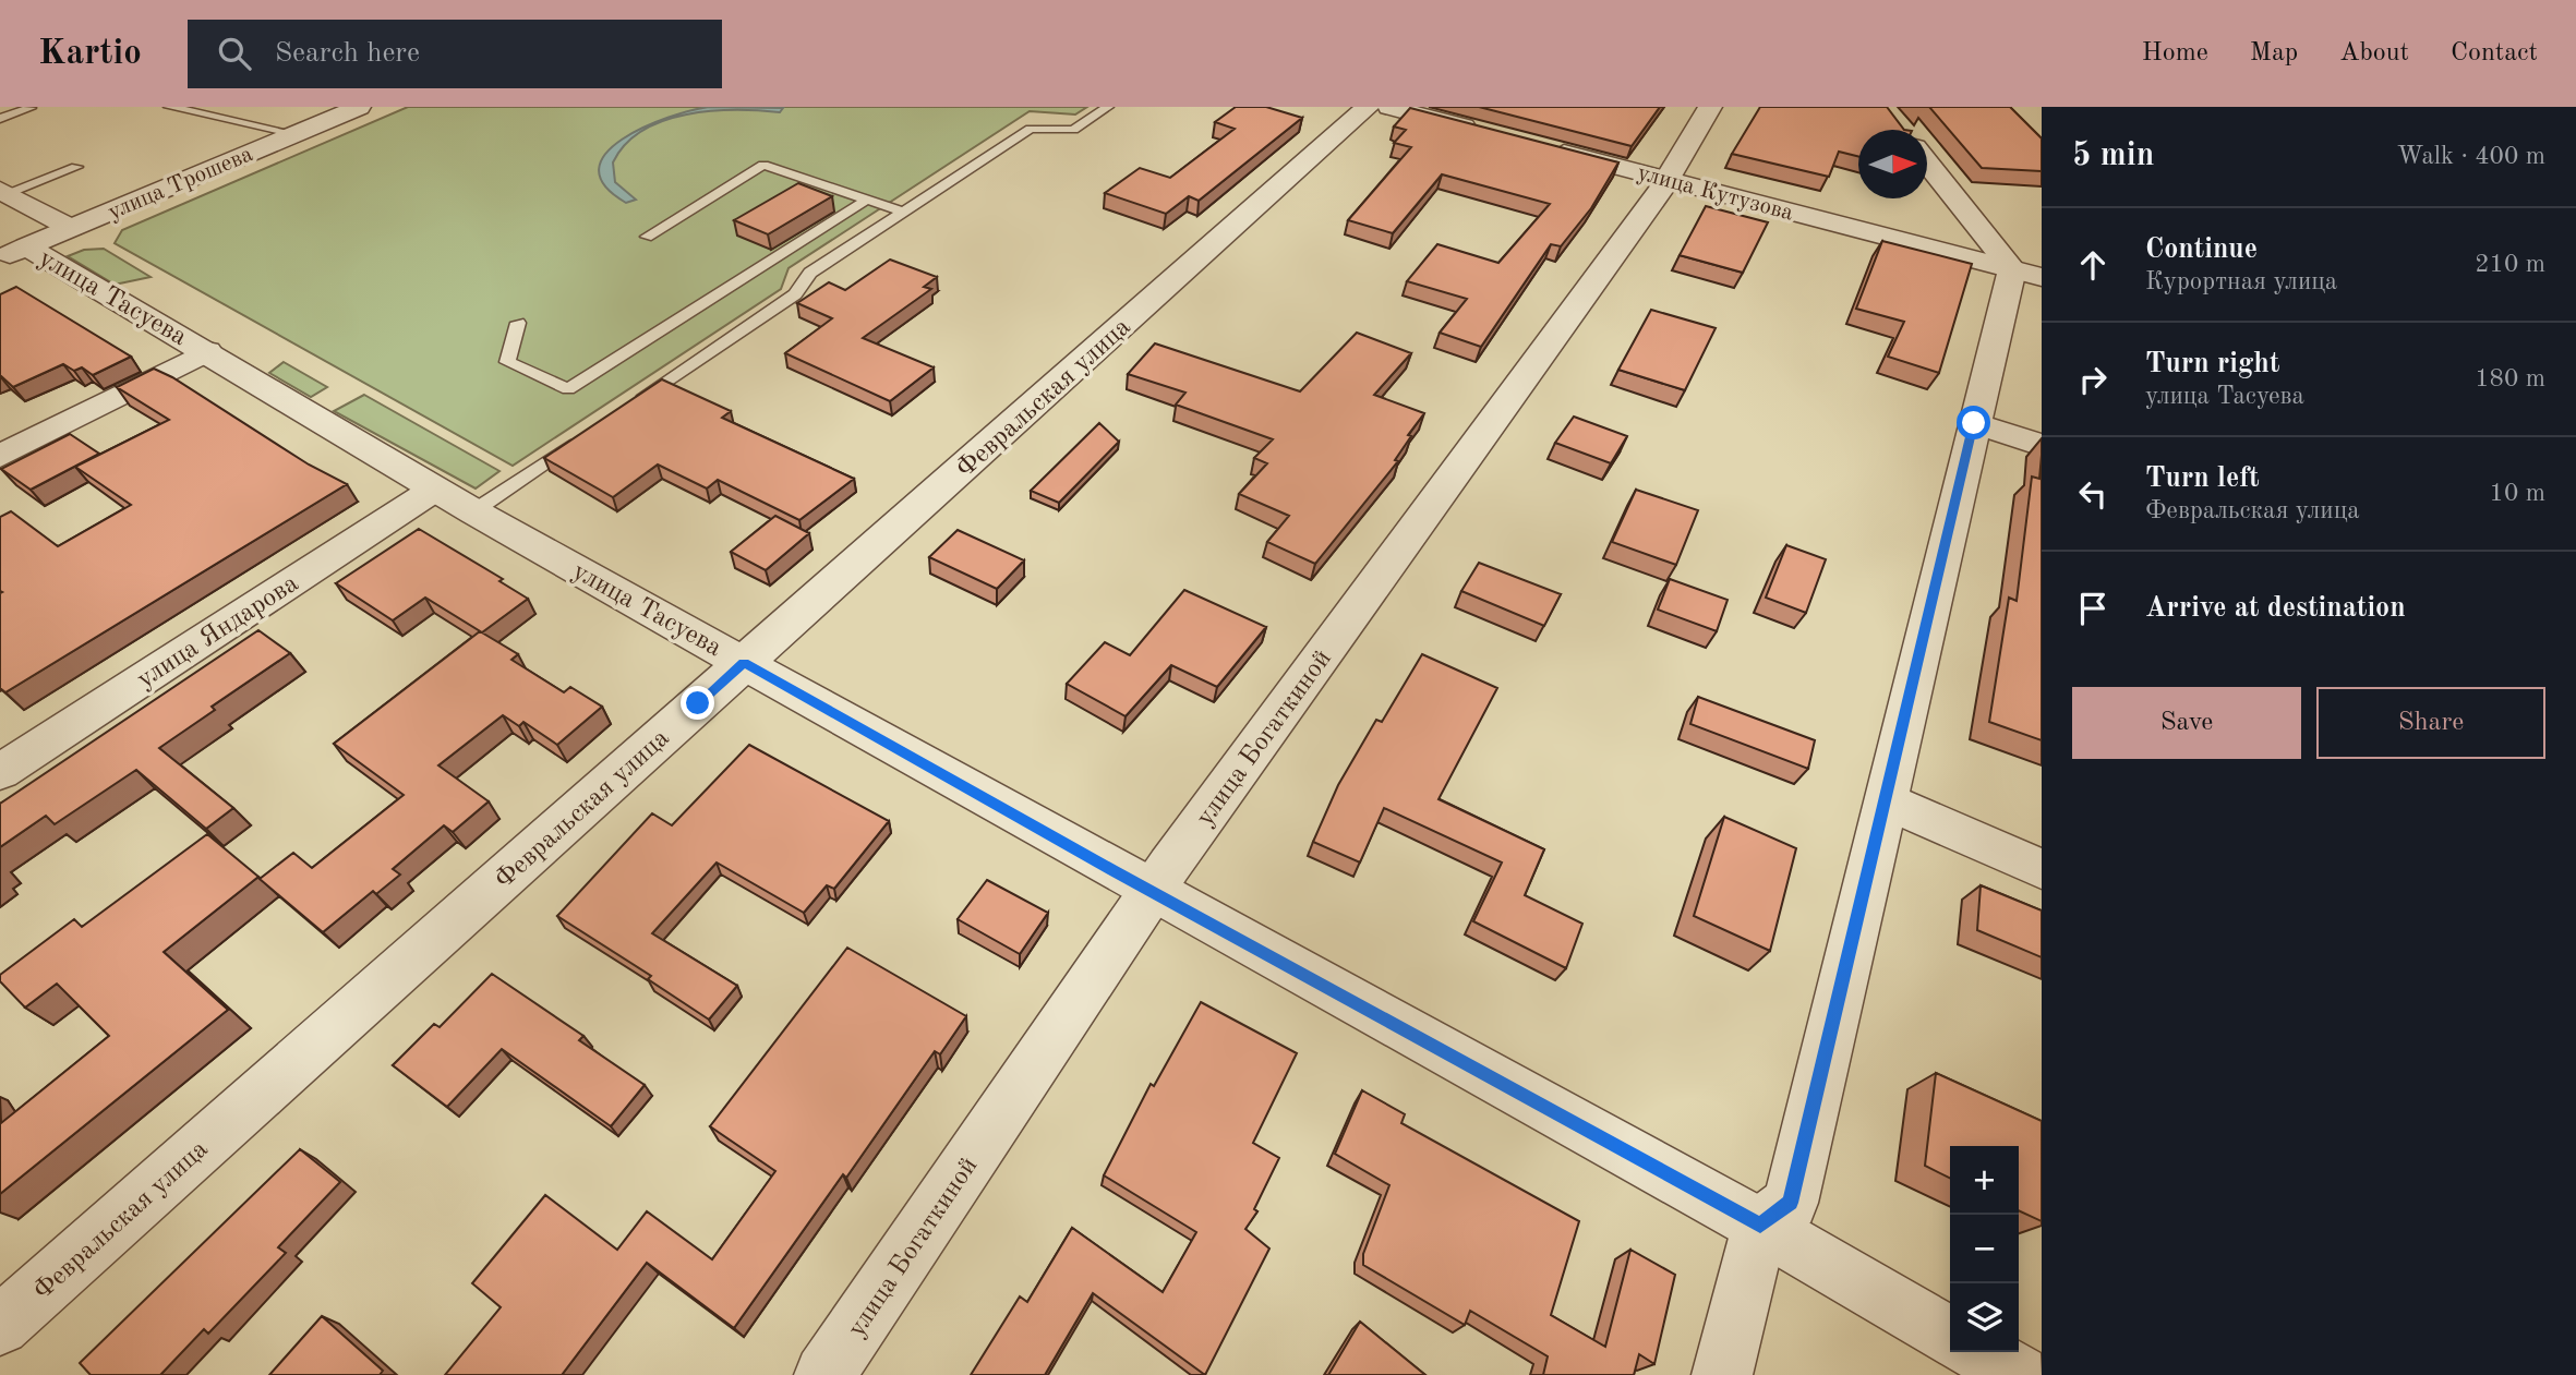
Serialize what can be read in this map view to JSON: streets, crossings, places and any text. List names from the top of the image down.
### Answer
{
  "streets": {
    "street": [
      "улица Трошева",
      "улица Кутузова",
      "улица Тасуева",
      "Февральская улица",
      "улица Яндарова",
      "улица Богаткиной"
    ]
  },
  "crossings": [
    ["улица Трошева", "улица Тасуева"],
    ["улица Кутузова", "улица Богаткиной"],
    ["улица Тасуева", "Февральская улица"],
    ["улица Тасуева", "улица Яндарова"],
    ["улица Тасуева", "улица Богаткиной"]
  ],
  "north": "right",
  "page": {
    "header": "Kartio",
    "search": "Search here",
    "nav": [
      "Home",
      "Map",
      "About",
      "Contact"
    ],
    "heading": ["5 min", "Walk · 400 m"],
    "list": [
      ["Continue", "Курортная улица", "210 m"],
      ["Turn right", "улица Тасуева", "180 m"],
      ["Turn left", "Февральская улица", "10 m"],
      "Arrive at destination"
    ],
    "buttons": ["Save", "Share"],
    "map_buttons": ["+", "−"]
  }
}
